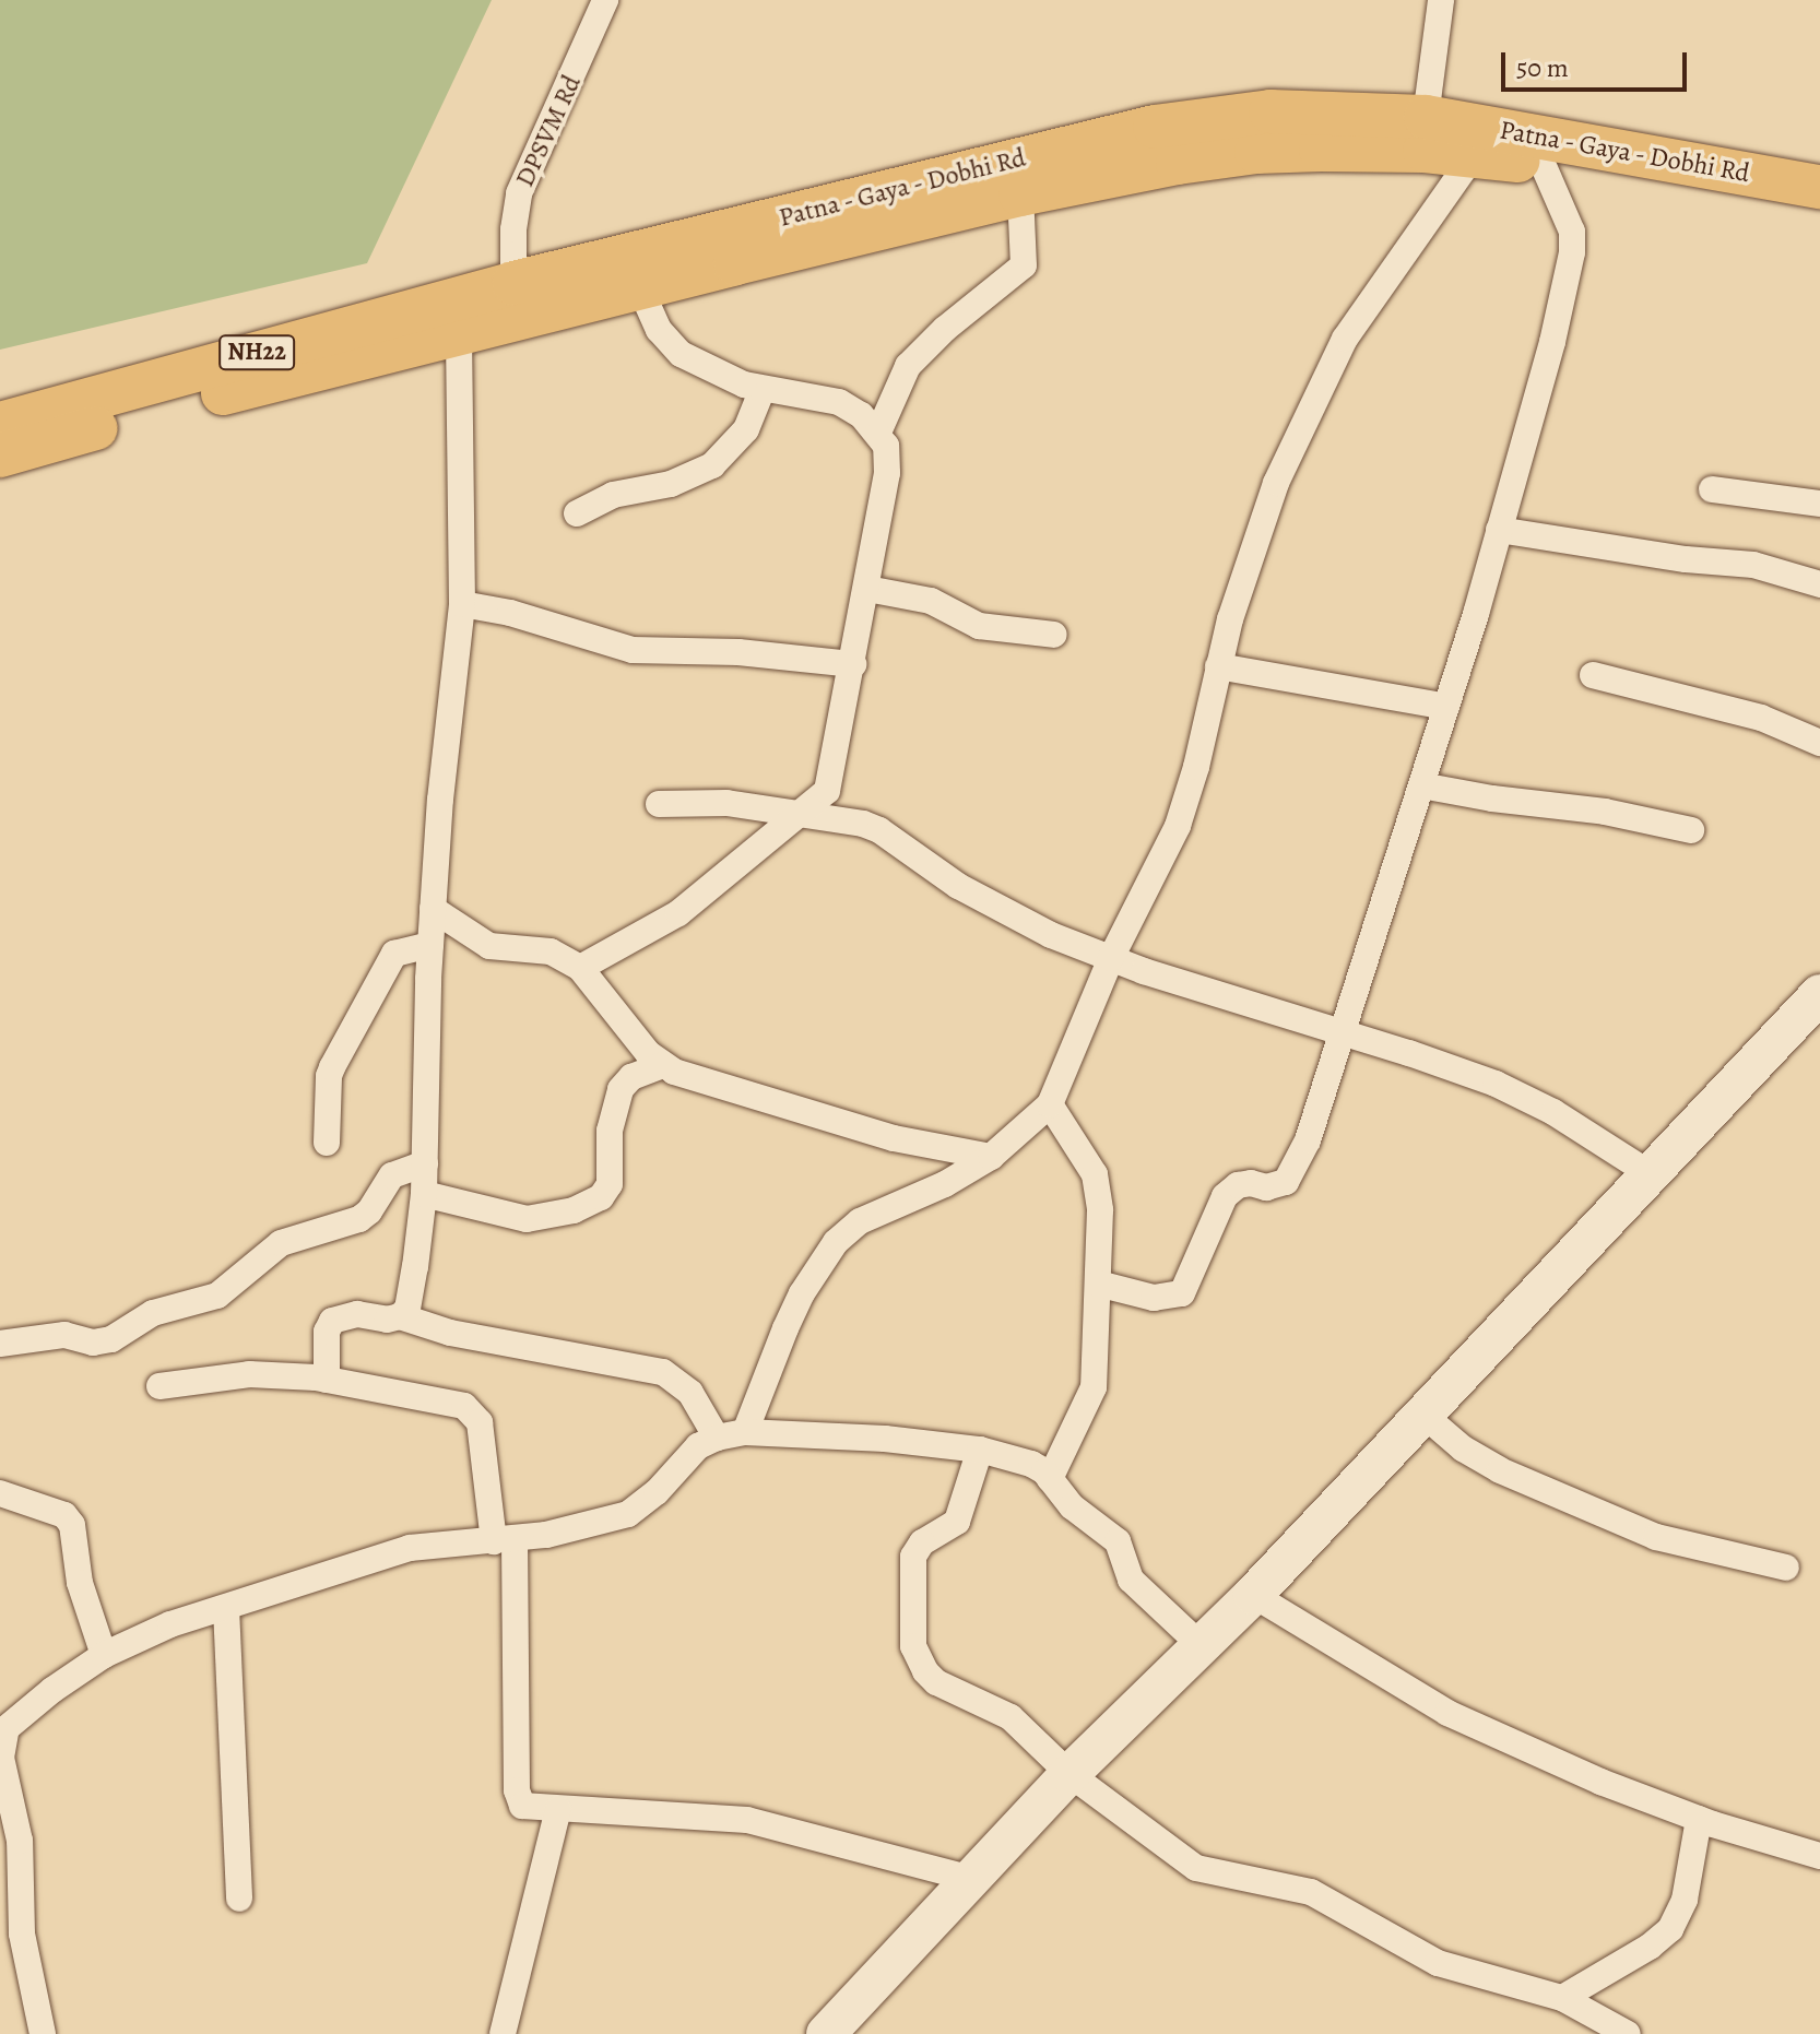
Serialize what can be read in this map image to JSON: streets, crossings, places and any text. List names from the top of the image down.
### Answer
{
  "streets": {
    "main road": ["Patna - Gaya - Dobhi Rd", "NH22"],
    "street": ["DPSVM Rd"]
  },
  "crossings": [
    ["DPSVM Rd", "Patna - Gaya - Dobhi Rd"]
  ],
  "scale_bar": "50 m"
}
